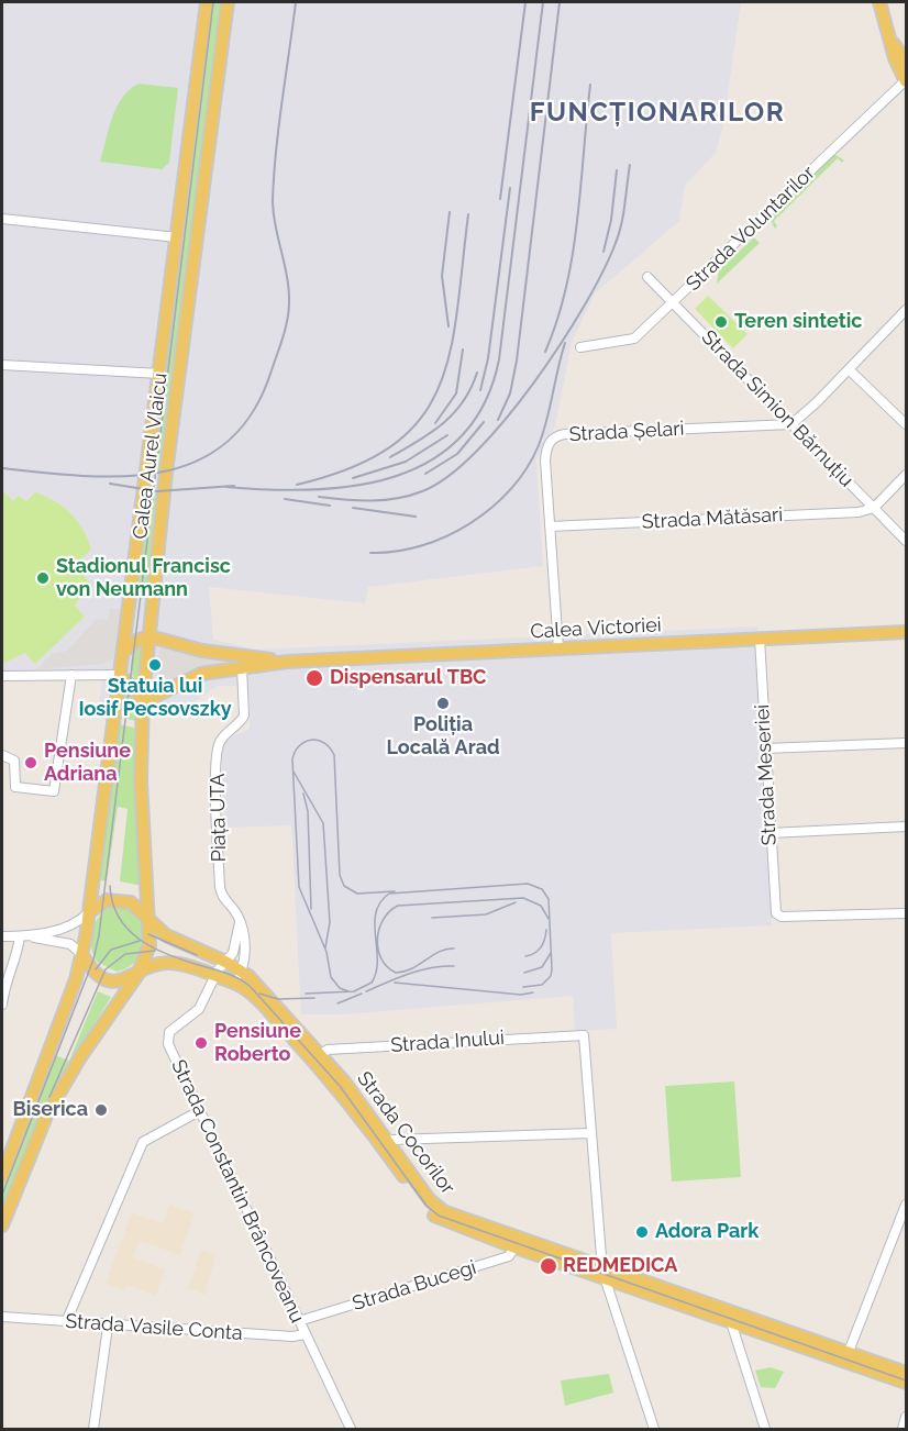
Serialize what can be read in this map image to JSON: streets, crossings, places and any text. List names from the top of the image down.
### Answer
{
  "streets": {
    "main road": ["Calea Aurel Vlaicu", "Calea Victoriei", "Strada Cocorilor"],
    "street": [
      "Strada Voluntarilor",
      "Strada Simion Bărnuțiu",
      "Strada Șelari",
      "Strada Mătăsari",
      "Strada Meseriei",
      "Piața UTA",
      "Strada Inului",
      "Strada Constantin Brâncoveanu",
      "Strada Bucegi",
      "Strada Vasile Conta"
    ]
  },
  "crossings": [
    ["Strada Voluntarilor", "Strada Simion Bărnuțiu"],
    ["Strada Simion Bărnuțiu", "Strada Șelari"],
    ["Strada Simion Bărnuțiu", "Strada Mătăsari"],
    ["Strada Șelari", "Strada Mătăsari"],
    ["Calea Aurel Vlaicu", "Calea Victoriei"],
    ["Calea Aurel Vlaicu", "Strada Cocorilor"],
    ["Calea Victoriei", "Strada Meseriei"],
    ["Calea Victoriei", "Piața UTA"],
    ["Strada Inului", "Strada Cocorilor"],
    ["Strada Cocorilor", "Strada Constantin Brâncoveanu"],
    ["Strada Cocorilor", "Strada Bucegi"],
    ["Strada Constantin Brâncoveanu", "Strada Bucegi"],
    ["Strada Constantin Brâncoveanu", "Strada Vasile Conta"]
  ],
  "districts": ["FUNCȚIONARILOR"],
  "places": [
    "Teren sintetic",
    "Stadionul Francisc von Neumann",
    "Statuia lui Iosif Pecsovszky",
    "Dispensarul TBC",
    "Poliția Locală Arad",
    "Pensiune Adriana",
    "Pensiune Roberto",
    "Biserica",
    "Adora Park",
    "REDMEDICA"
  ]
}
